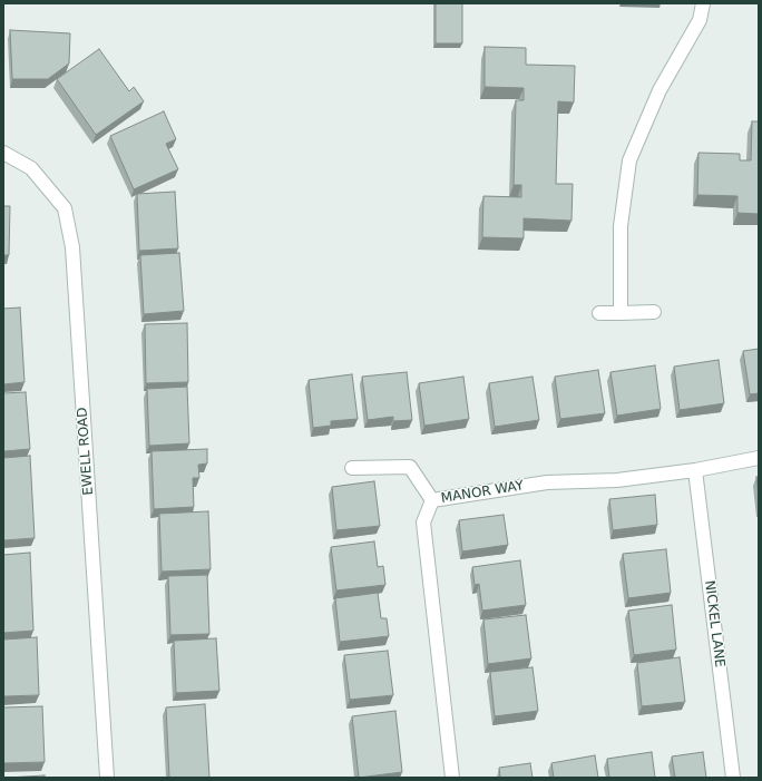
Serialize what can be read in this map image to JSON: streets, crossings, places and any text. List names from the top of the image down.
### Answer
{
  "streets": {
    "street": ["EWELL ROAD", "MANOR WAY", "NICKEL LANE"]
  },
  "crossings": [
    ["MANOR WAY", "NICKEL LANE"]
  ]
}
